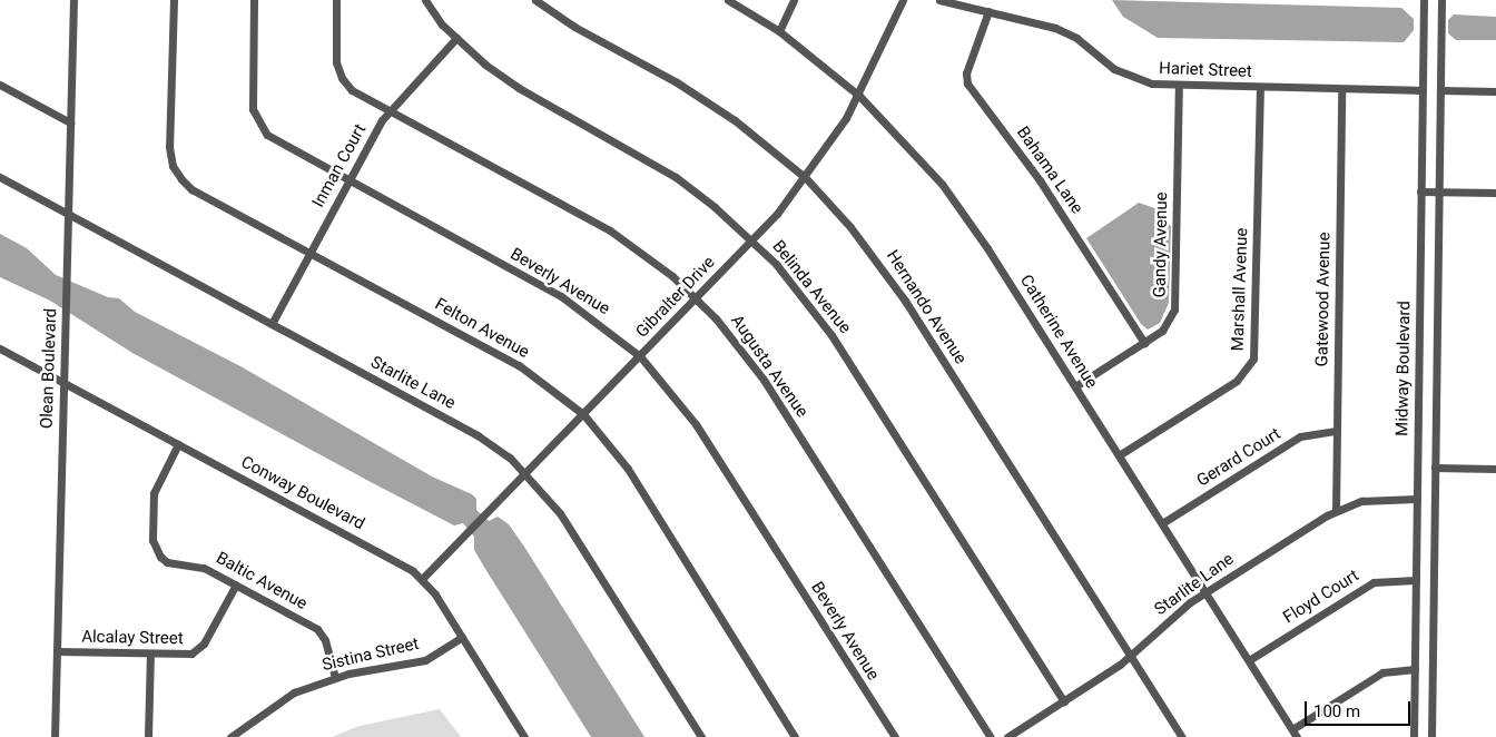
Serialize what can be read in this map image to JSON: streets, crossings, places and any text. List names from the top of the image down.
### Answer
{
  "streets": {
    "street": [
      "Hariet Street",
      "Inman Court",
      "Bahama Lane",
      "Gandy Avenue",
      "Beverly Avenue",
      "Belinda Avenue",
      "Marshall Avenue",
      "Gibralter Drive",
      "Gatewood Avenue",
      "Hernando Avenue",
      "Felton Avenue",
      "Catherine Avenue",
      "Augusta Avenue",
      "Olean Boulevard",
      "Midway Boulevard",
      "Starlite Lane",
      "Gerard Court",
      "Conway Boulevard",
      "Baltic Avenue",
      "Floyd Court",
      "Alcalay Street",
      "Sistina Street"
    ]
  },
  "crossings": [
    ["Hariet Street", "Bahama Lane"],
    ["Hariet Street", "Gandy Avenue"],
    ["Hariet Street", "Marshall Avenue"],
    ["Hariet Street", "Gatewood Avenue"],
    ["Hariet Street", "Midway Boulevard"],
    ["Inman Court", "Beverly Avenue"],
    ["Inman Court", "Belinda Avenue"],
    ["Inman Court", "Felton Avenue"],
    ["Inman Court", "Augusta Avenue"],
    ["Inman Court", "Starlite Lane"],
    ["Bahama Lane", "Gandy Avenue"],
    ["Gandy Avenue", "Catherine Avenue"],
    ["Beverly Avenue", "Gibralter Drive"],
    ["Belinda Avenue", "Gibralter Drive"],
    ["Belinda Avenue", "Starlite Lane"],
    ["Marshall Avenue", "Catherine Avenue"],
    ["Gibralter Drive", "Hernando Avenue"],
    ["Gibralter Drive", "Felton Avenue"],
    ["Gibralter Drive", "Catherine Avenue"],
    ["Gibralter Drive", "Augusta Avenue"],
    ["Gibralter Drive", "Starlite Lane"],
    ["Gibralter Drive", "Conway Boulevard"],
    ["Gatewood Avenue", "Starlite Lane"],
    ["Gatewood Avenue", "Gerard Court"],
    ["Hernando Avenue", "Starlite Lane"],
    ["Catherine Avenue", "Starlite Lane"],
    ["Catherine Avenue", "Gerard Court"],
    ["Catherine Avenue", "Floyd Court"],
    ["Olean Boulevard", "Starlite Lane"],
    ["Olean Boulevard", "Conway Boulevard"],
    ["Olean Boulevard", "Alcalay Street"],
    ["Midway Boulevard", "Starlite Lane"],
    ["Midway Boulevard", "Floyd Court"],
    ["Conway Boulevard", "Baltic Avenue"],
    ["Conway Boulevard", "Sistina Street"],
    ["Baltic Avenue", "Alcalay Street"],
    ["Baltic Avenue", "Sistina Street"]
  ],
  "scale_bar": "100 m"
}
